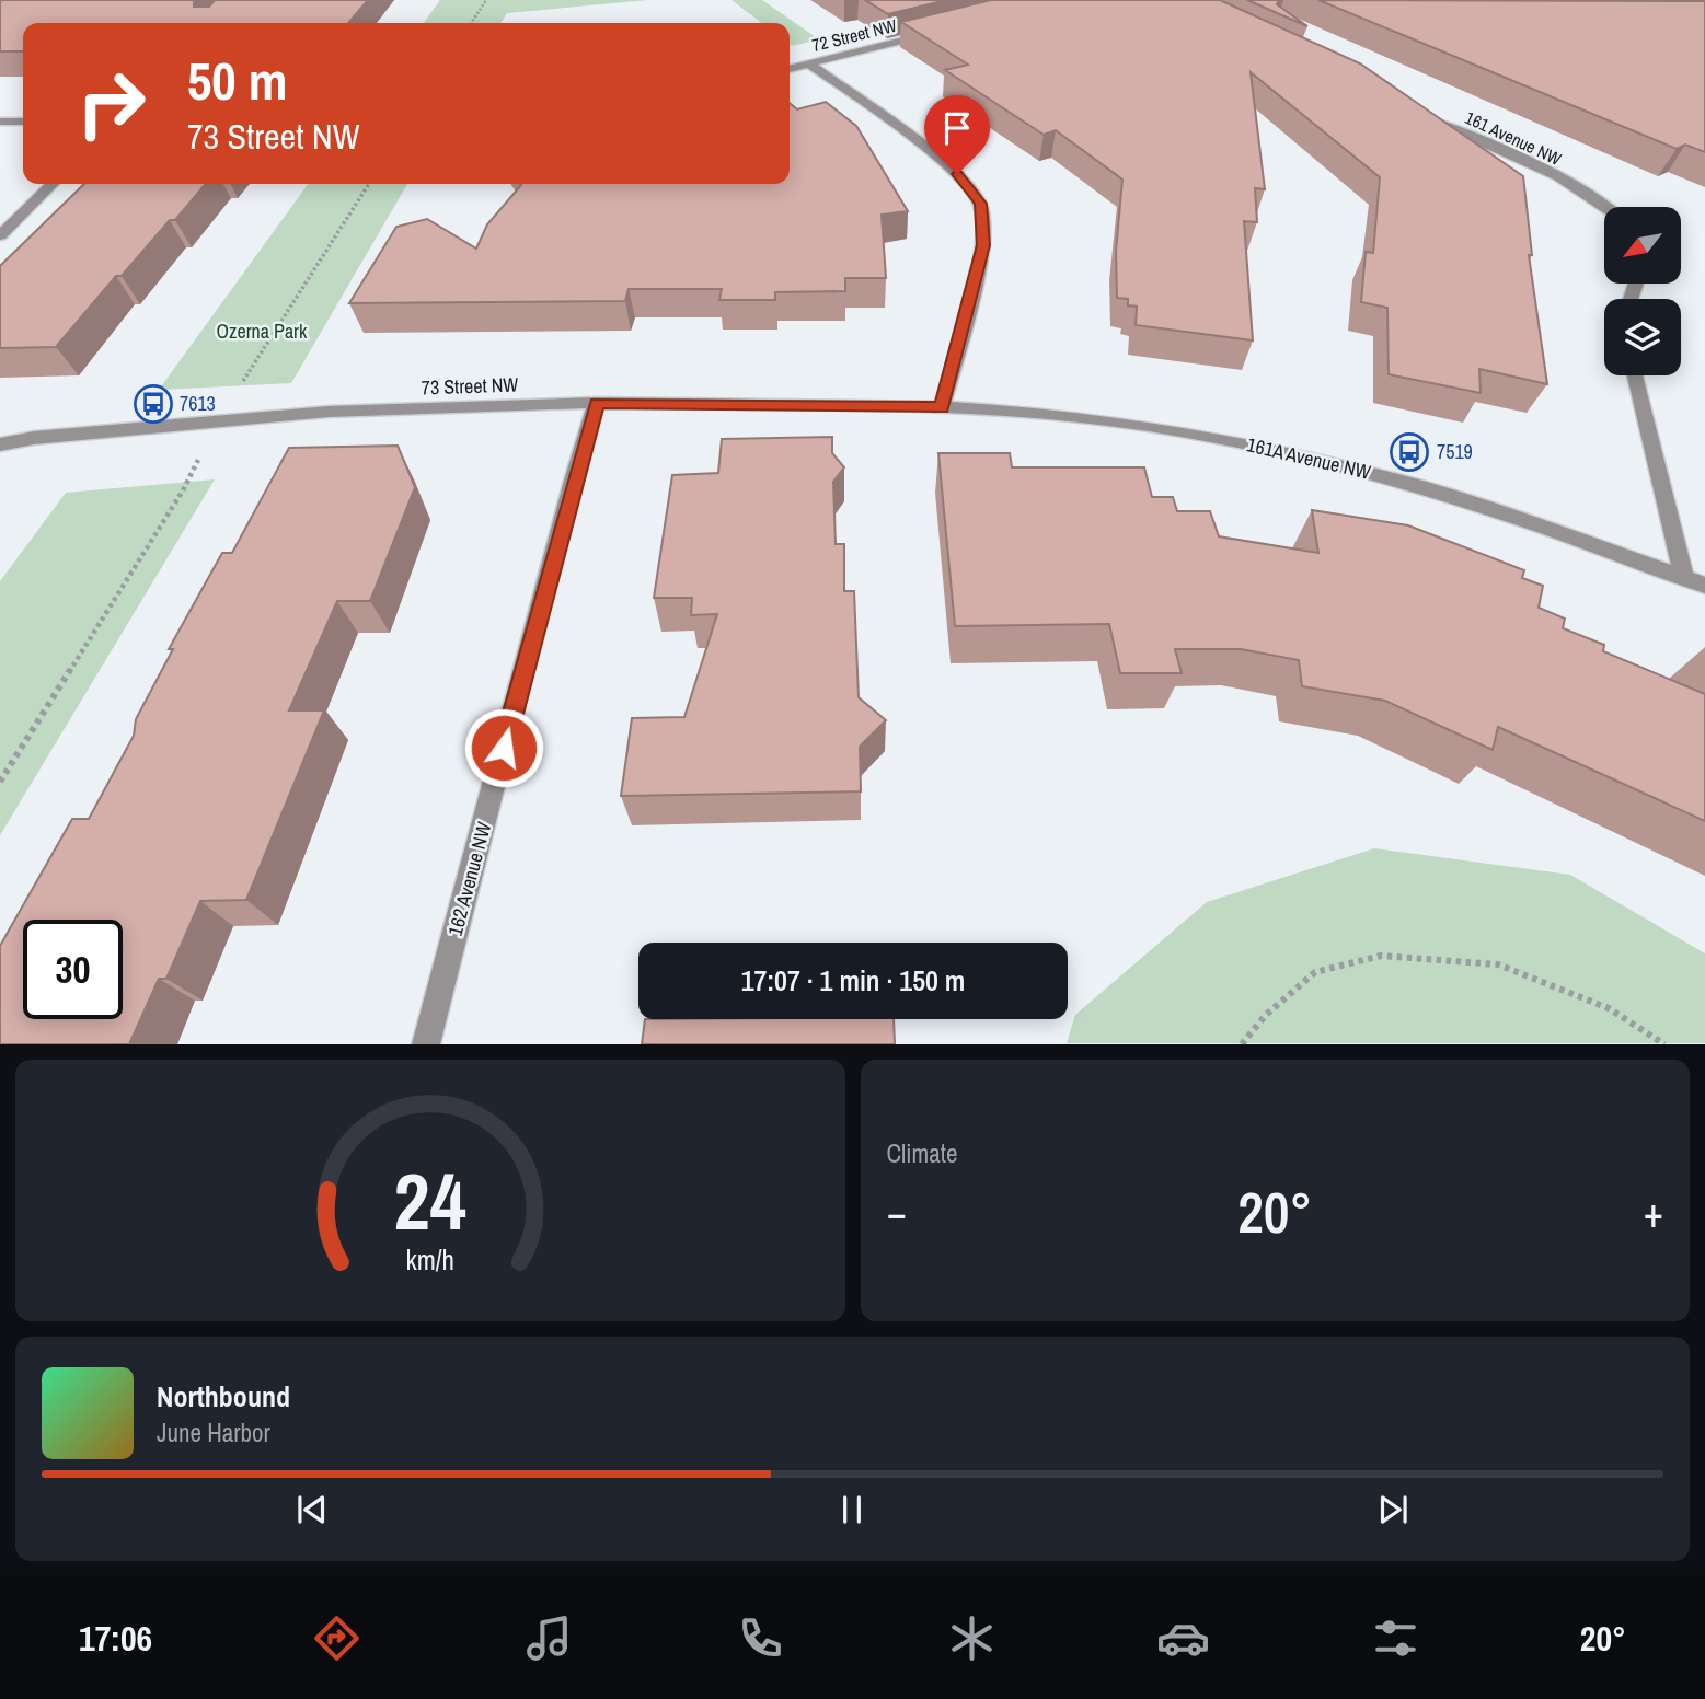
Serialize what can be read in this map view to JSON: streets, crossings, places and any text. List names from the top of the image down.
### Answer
{
  "streets": {
    "street": [
      "72 Street NW",
      "161 Avenue NW",
      "73 Street NW",
      "161A Avenue NW",
      "162 Avenue NW"
    ]
  },
  "crossings": [
    ["73 Street NW", "161A Avenue NW"],
    ["73 Street NW", "162 Avenue NW"]
  ],
  "parks": ["Ozerna Park"],
  "places": {
    "bus stop": ["7613", "7519"]
  },
  "north": "bottom left",
  "page": {
    "turn": ["50 m", "73 Street NW"],
    "limit": "30",
    "trip": "17:07 · 1 min · 150 m",
    "tile": "Climate",
    "heat": ["−", "20°", "+"],
    "song": ["Northbound", "June Harbor"],
    "tabs": ["17:06", "20°"],
    "gauge": ["24", "km/h"]
  }
}
